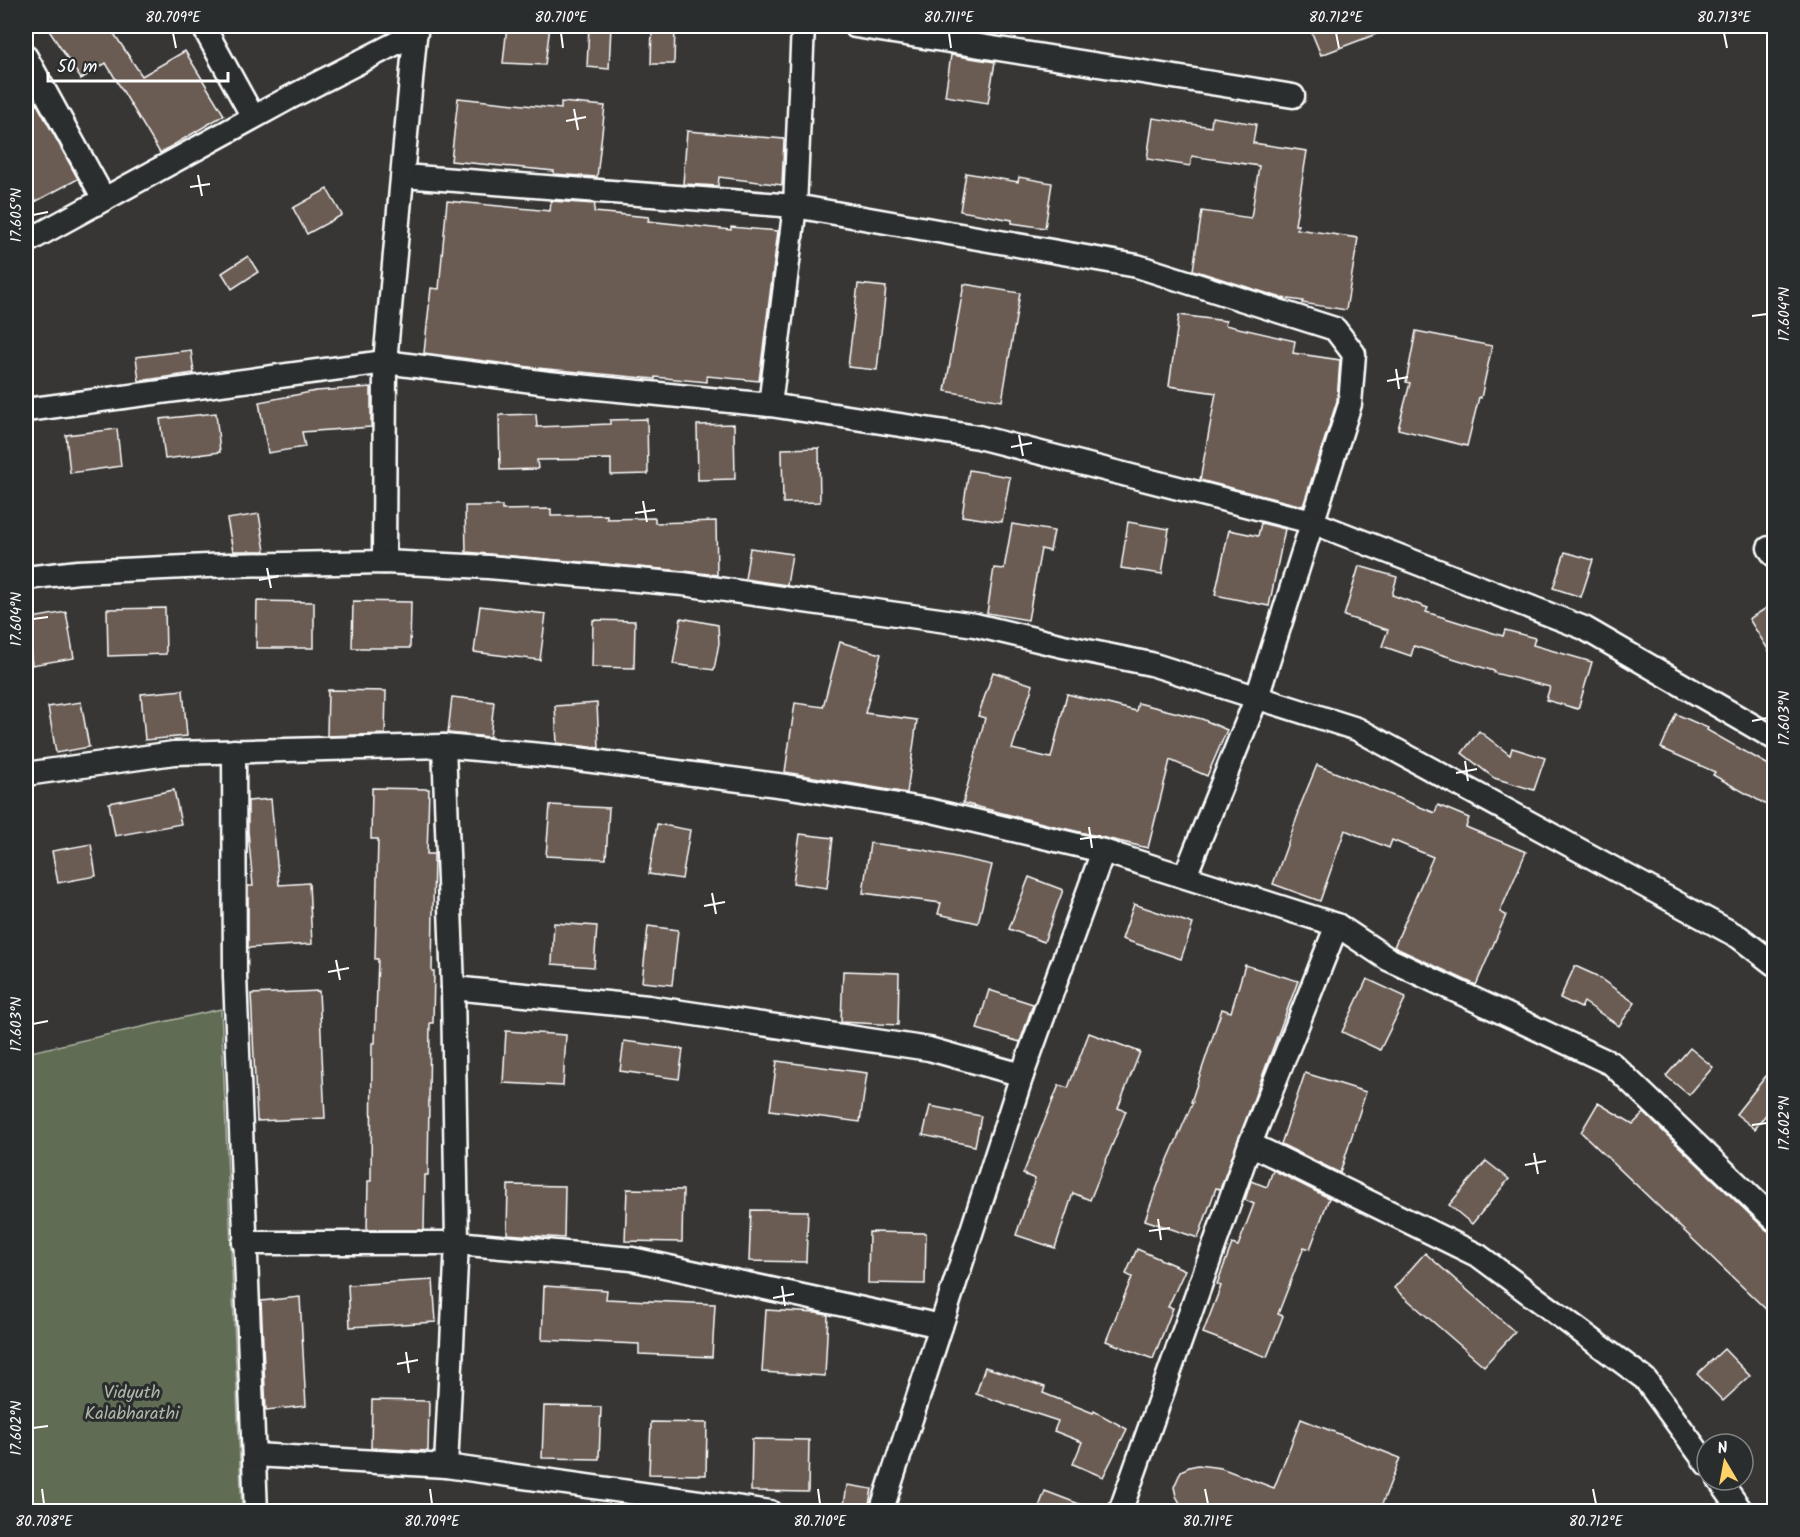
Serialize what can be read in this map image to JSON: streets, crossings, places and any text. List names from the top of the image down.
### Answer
{
  "parks": ["Vidyuth Kalabharathi"],
  "scale_bar": "50 m",
  "north": "top",
  "coordinates": [
    "80.709°E",
    "80.710°E",
    "80.711°E",
    "80.712°E",
    "80.713°E",
    "17.605°N",
    "17.604°N",
    "17.603°N",
    "17.602°N",
    "80.708°E"
  ]
}
